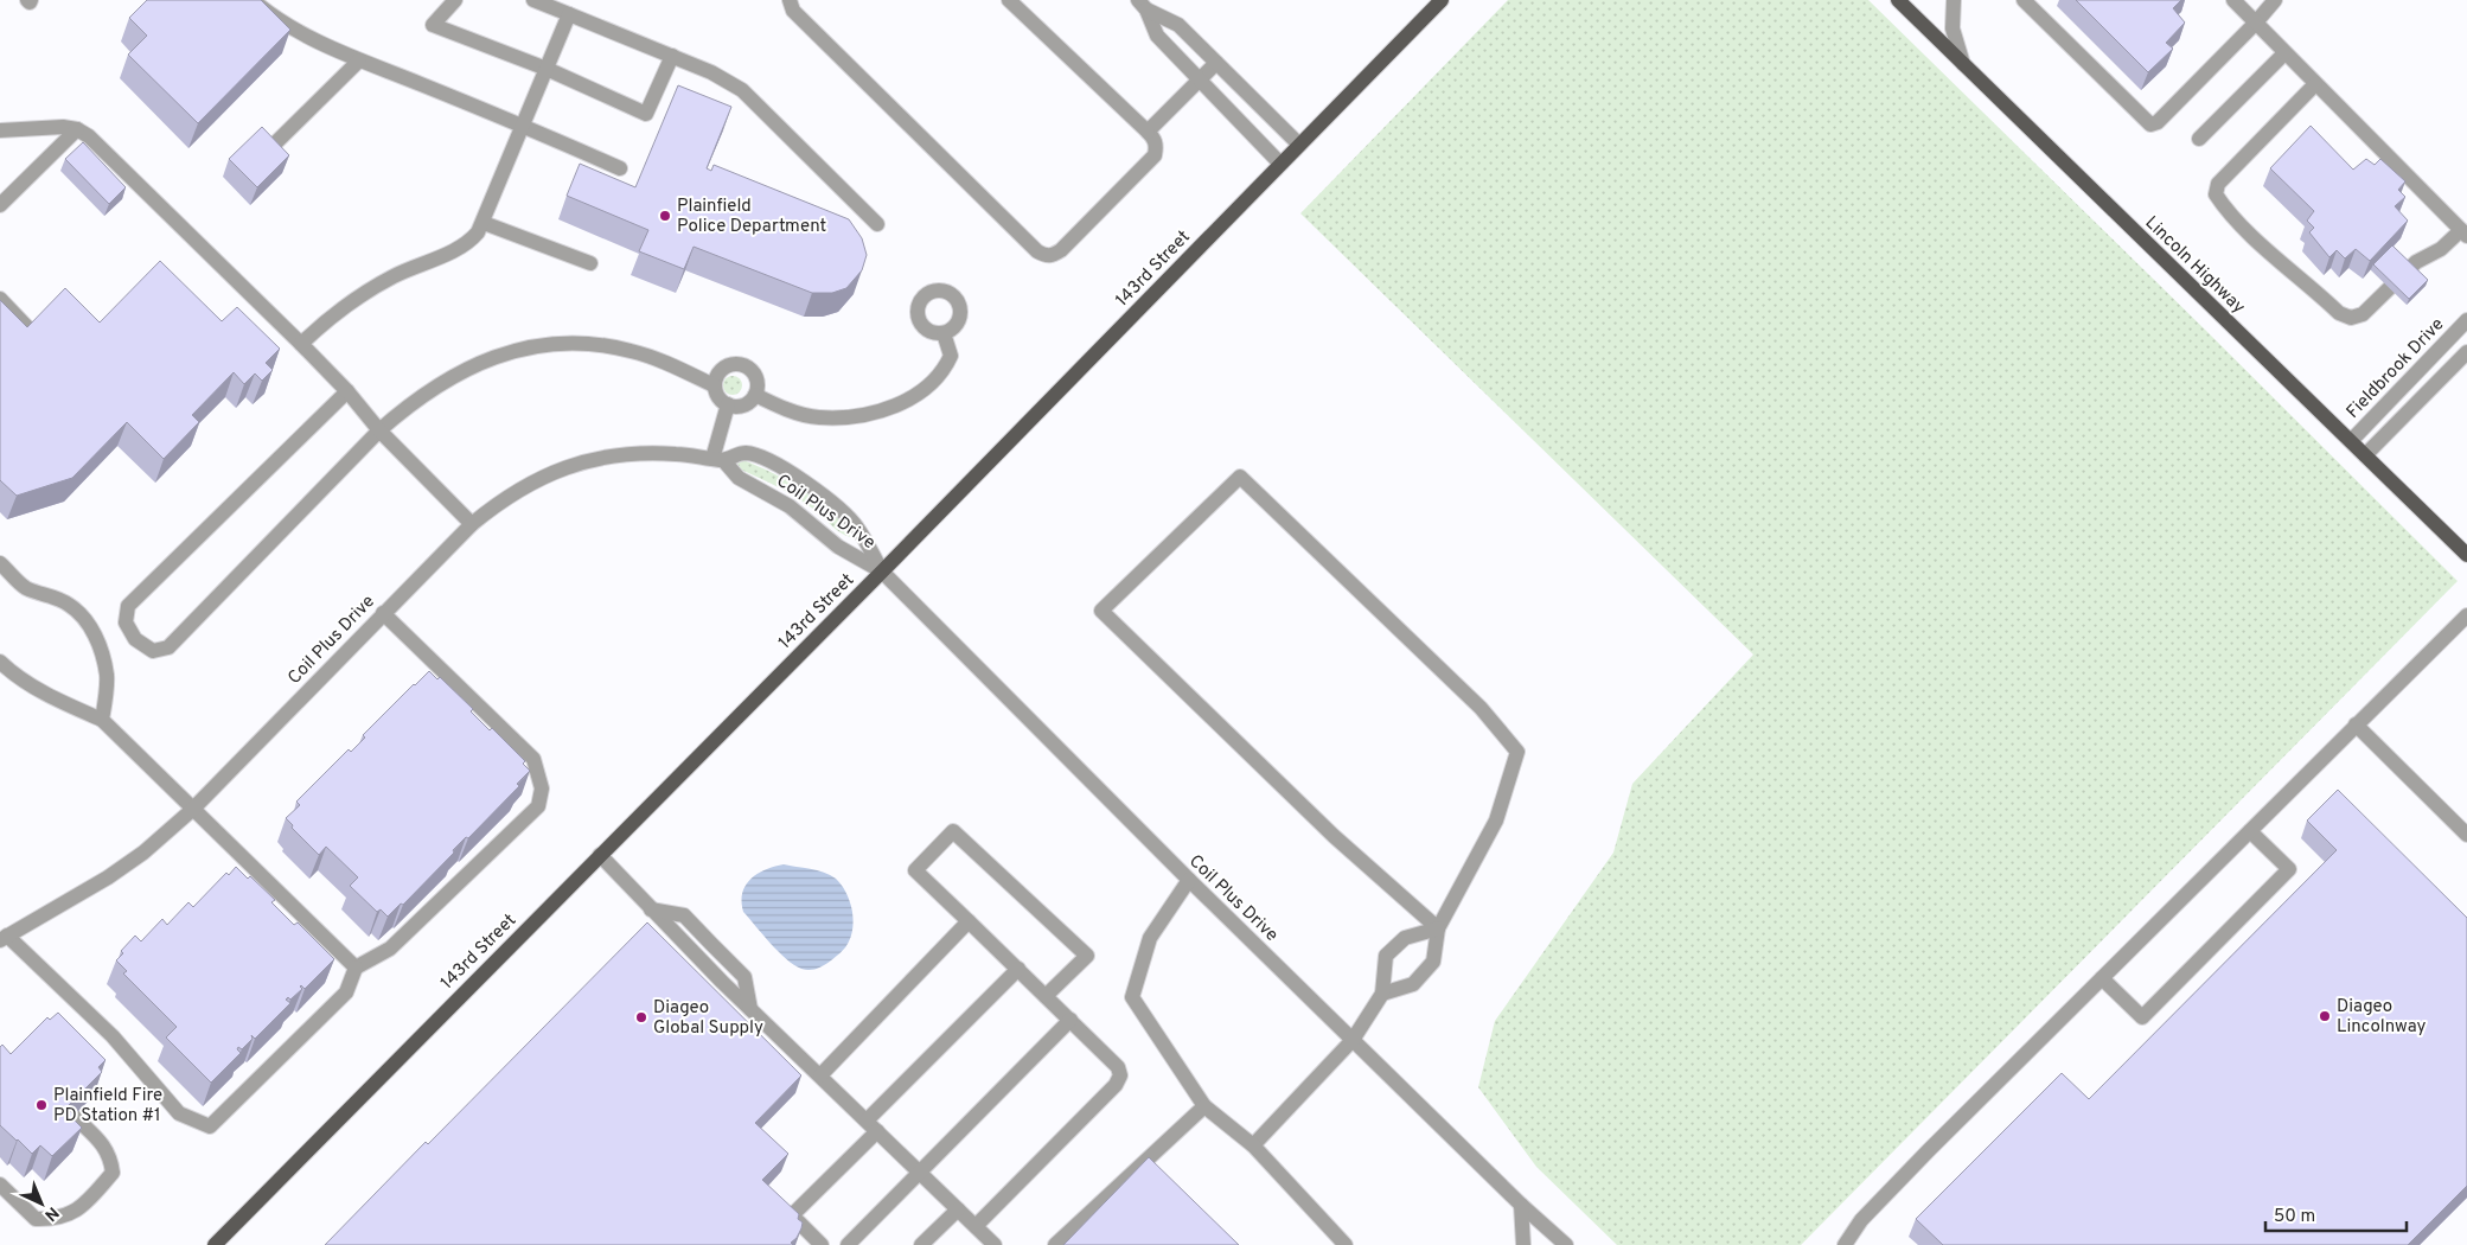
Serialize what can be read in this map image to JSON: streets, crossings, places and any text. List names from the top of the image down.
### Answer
{
  "streets": {
    "main road": ["Lincoln Highway", "143rd Street"],
    "street": ["Fieldbrook Drive", "Coil Plus Drive"]
  },
  "crossings": [
    ["Lincoln Highway", "Fieldbrook Drive"],
    ["143rd Street", "Coil Plus Drive"]
  ],
  "places": [
    "Plainfield Police Department",
    "Diageo Lincolnway",
    "Diageo Global Supply",
    "Plainfield Fire PD Station #1"
  ],
  "scale_bar": "50 m",
  "north": "bottom right"
}
